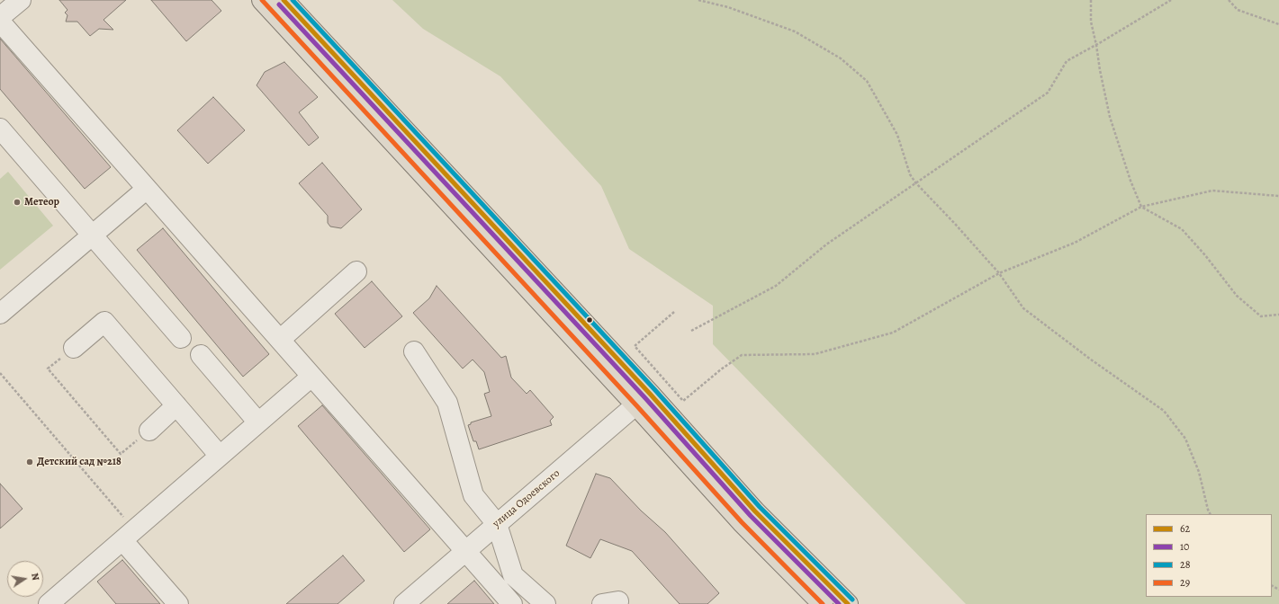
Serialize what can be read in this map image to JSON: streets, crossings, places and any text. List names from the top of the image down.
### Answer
{
  "streets": {
    "street": ["улица Одоевского"]
  },
  "places": ["Метеор", "Детский сад №218"],
  "lines": [
    "transit line 62",
    "transit line 28",
    "transit line 29",
    "transit line 10"
  ],
  "legend": [
    "62",
    "10",
    "28",
    "29"
  ],
  "north": "right"
}
